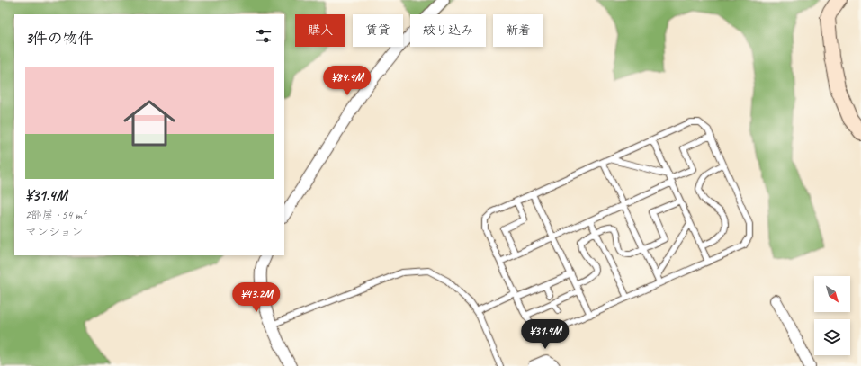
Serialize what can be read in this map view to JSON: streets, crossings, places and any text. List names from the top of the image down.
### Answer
{
  "north": "bottom right",
  "page": {
    "chip": [
      "購入",
      "賃貸",
      "絞り込み",
      "新着"
    ],
    "heading": "3件の物件",
    "list": [
      {
        "name": "¥31.4M",
        "note": "2部屋 · 54 m² · マンション"
      }
    ],
    "price": ["¥84.4M", "¥43.2M", "¥31.4M"]
  }
}
